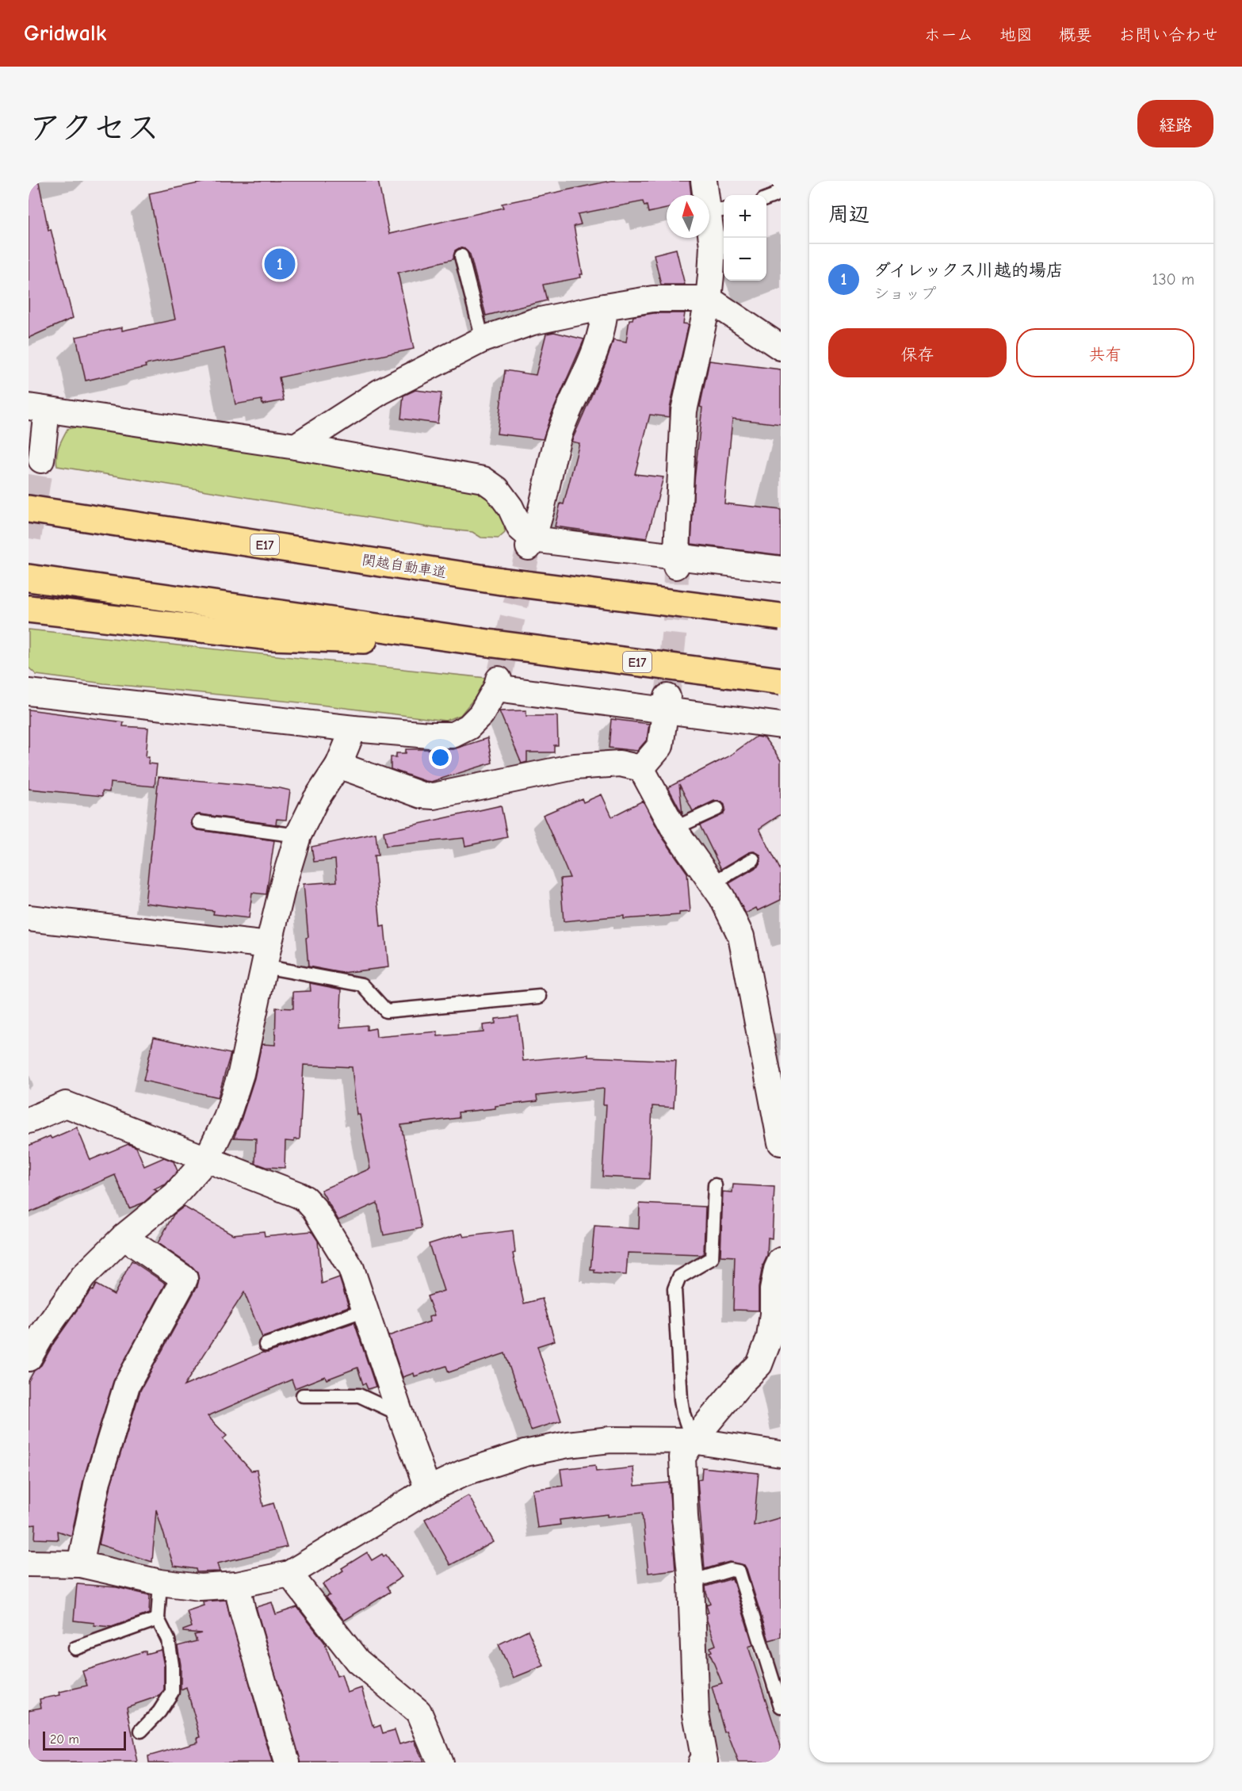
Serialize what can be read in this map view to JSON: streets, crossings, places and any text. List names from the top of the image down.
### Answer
{
  "streets": {
    "highway": ["E17", "関越自動車道"]
  },
  "scale_bar": "20 m",
  "north": "top",
  "page": {
    "header": "Gridwalk",
    "nav": [
      "ホーム",
      "地図",
      "概要",
      "お問い合わせ"
    ],
    "title": "アクセス",
    "buttons": [
      "経路",
      ["保存", "共有"]
    ],
    "heading": "周辺",
    "map_buttons": ["+", "−"],
    "list": [
      {
        "mark": "1",
        "name": "ダイレックス川越的場店",
        "note": "ショップ",
        "value": "130 m"
      }
    ],
    "pins": "1",
    "scale": "20 m"
  }
}
